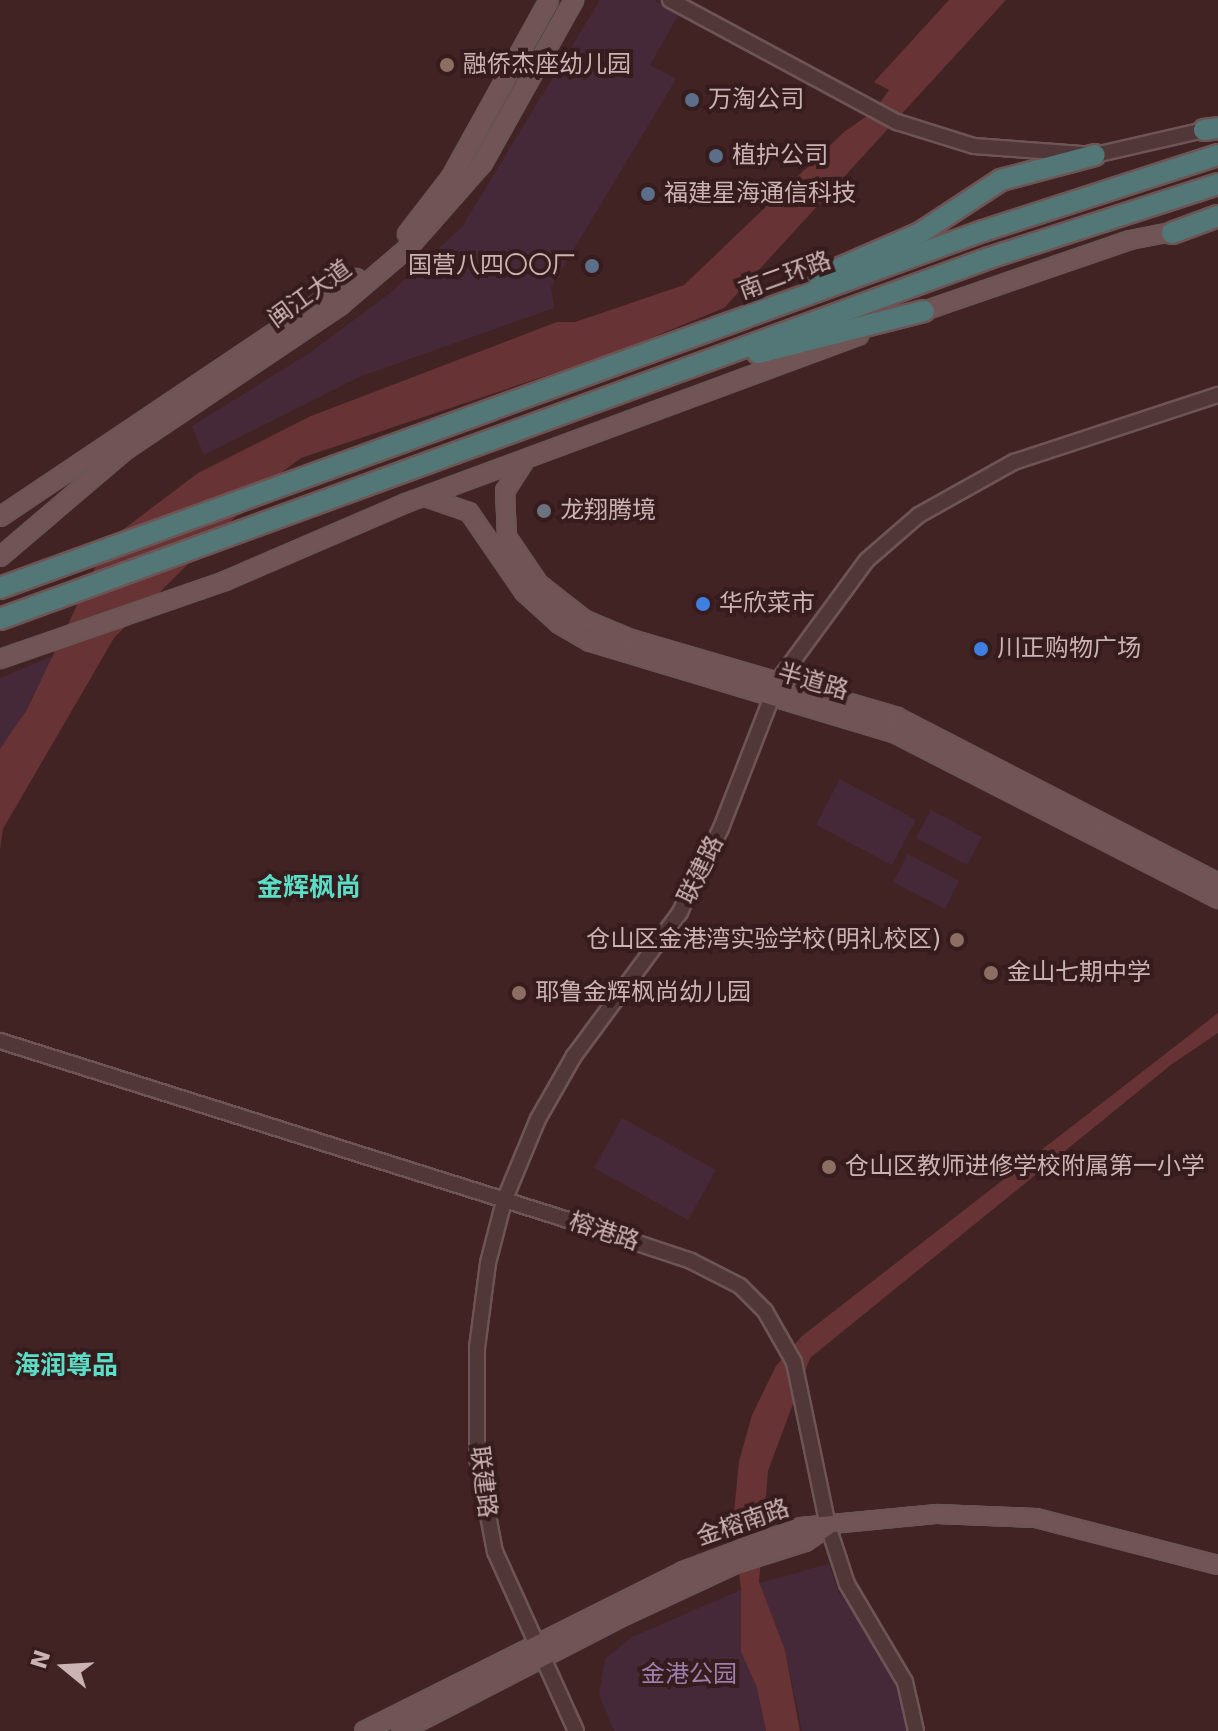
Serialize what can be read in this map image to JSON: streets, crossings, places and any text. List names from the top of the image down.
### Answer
{
  "streets": {
    "highway": ["南二环路"],
    "main road": ["闽江大道", "半道路", "金榕南路"],
    "street": ["联建路", "榕港路"]
  },
  "crossings": [
    ["半道路", "联建路"],
    ["联建路", "榕港路"],
    ["联建路", "金榕南路"],
    ["榕港路", "金榕南路"]
  ],
  "districts": ["金辉枫尚", "海润尊品"],
  "parks": ["金港公园"],
  "places": [
    "融侨杰座幼儿园",
    "万淘公司",
    "植护公司",
    "福建星海通信科技",
    "国营八四〇〇厂",
    "龙翔腾境",
    "华欣菜市",
    "川正购物广场",
    "仓山区金港湾实验学校(明礼校区)",
    "金山七期中学",
    "耶鲁金辉枫尚幼儿园",
    "仓山区教师进修学校附属第一小学"
  ],
  "north": "left"
}
